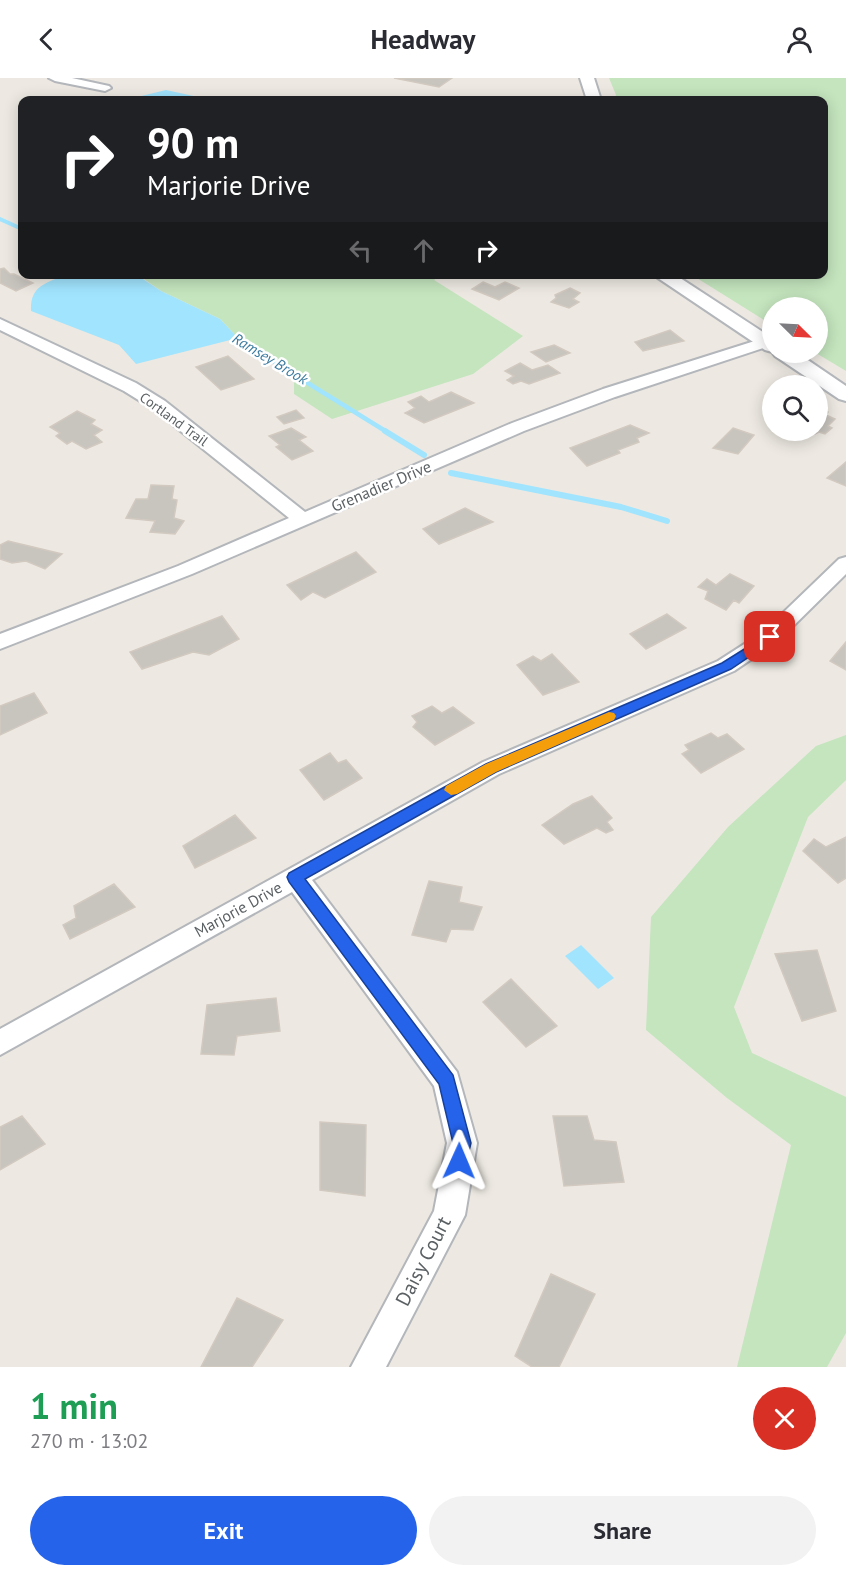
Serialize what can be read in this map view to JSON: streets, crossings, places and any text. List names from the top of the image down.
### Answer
{
  "streets": {
    "street": [
      "Cortland Trail",
      "Grenadier Drive",
      "Marjorie Drive",
      "Daisy Court"
    ]
  },
  "crossings": [
    ["Cortland Trail", "Grenadier Drive"],
    ["Marjorie Drive", "Daisy Court"]
  ],
  "water": ["Ramsey Brook"],
  "north": "bottom right",
  "page": {
    "header": "Headway",
    "turn": ["90 m", "Marjorie Drive"],
    "heading": ["1 min", "270 m · 13:02"],
    "buttons": ["Exit", "Share"]
  }
}
